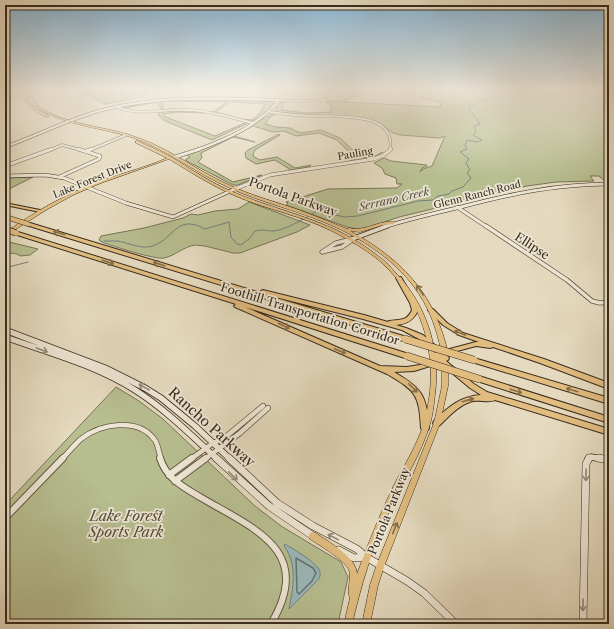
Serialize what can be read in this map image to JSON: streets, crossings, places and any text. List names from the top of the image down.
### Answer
{
  "streets": {
    "highway": ["Foothill Transportation Corridor"],
    "main road": [
      "Pauling",
      "Lake Forest Drive",
      "Glenn Ranch Road",
      "Portola Parkway",
      "Rancho Parkway"
    ],
    "street": ["Ellipse"]
  },
  "crossings": [
    ["Pauling", "Lake Forest Drive"],
    ["Pauling", "Portola Parkway"],
    ["Lake Forest Drive", "Portola Parkway"],
    ["Lake Forest Drive", "Foothill Transportation Corridor"],
    ["Glenn Ranch Road", "Portola Parkway"],
    ["Glenn Ranch Road", "Ellipse"],
    ["Portola Parkway", "Rancho Parkway"]
  ],
  "water": ["Serrano Creek"],
  "parks": ["Lake Forest Sports Park"]
}
